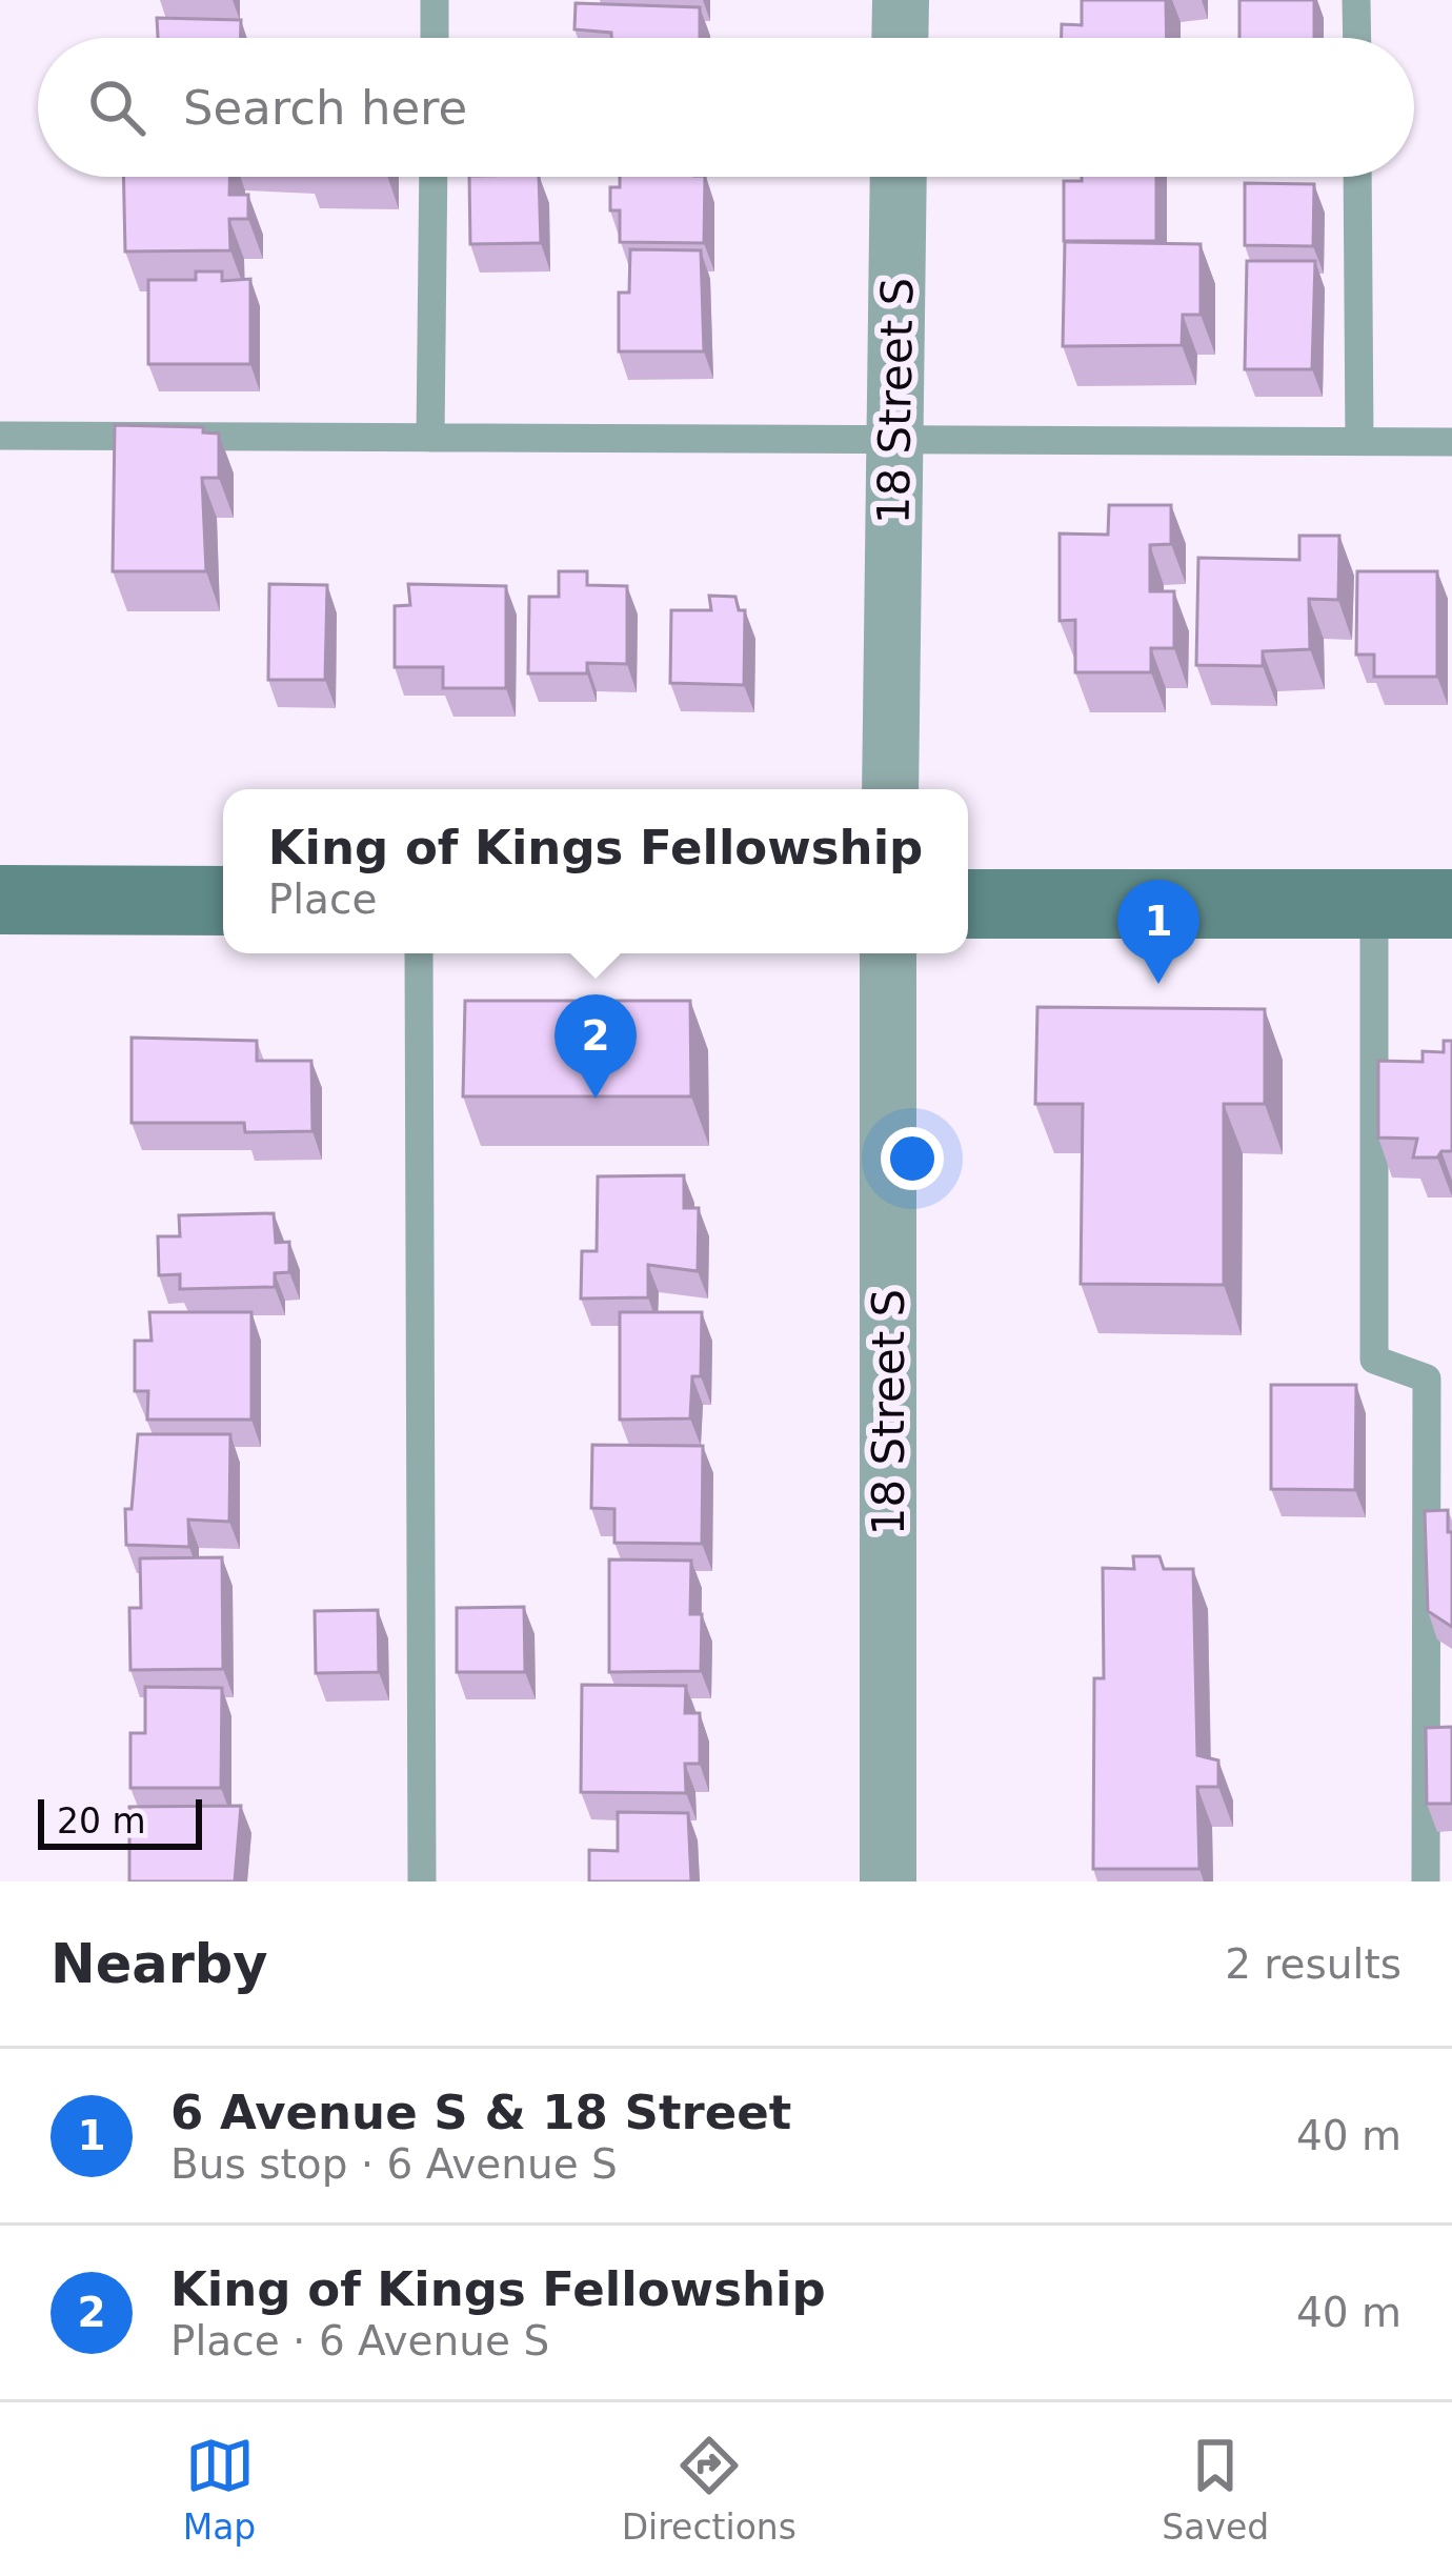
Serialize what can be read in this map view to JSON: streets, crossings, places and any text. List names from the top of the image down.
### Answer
{
  "streets": {
    "street": ["18 Street S"]
  },
  "scale_bar": "20 m",
  "page": {
    "search": "Search here",
    "popup": ["King of Kings Fellowship", "Place"],
    "pins": ["1", "2"],
    "scale": "20 m",
    "heading": ["Nearby", "2 results"],
    "list": [
      {
        "mark": "1",
        "name": "6 Avenue S & 18 Street",
        "note": "Bus stop · 6 Avenue S",
        "value": "40 m"
      },
      {
        "mark": "2",
        "name": "King of Kings Fellowship",
        "note": "Place · 6 Avenue S",
        "value": "40 m"
      }
    ],
    "nav": ["Map", "Directions", "Saved"]
  }
}
